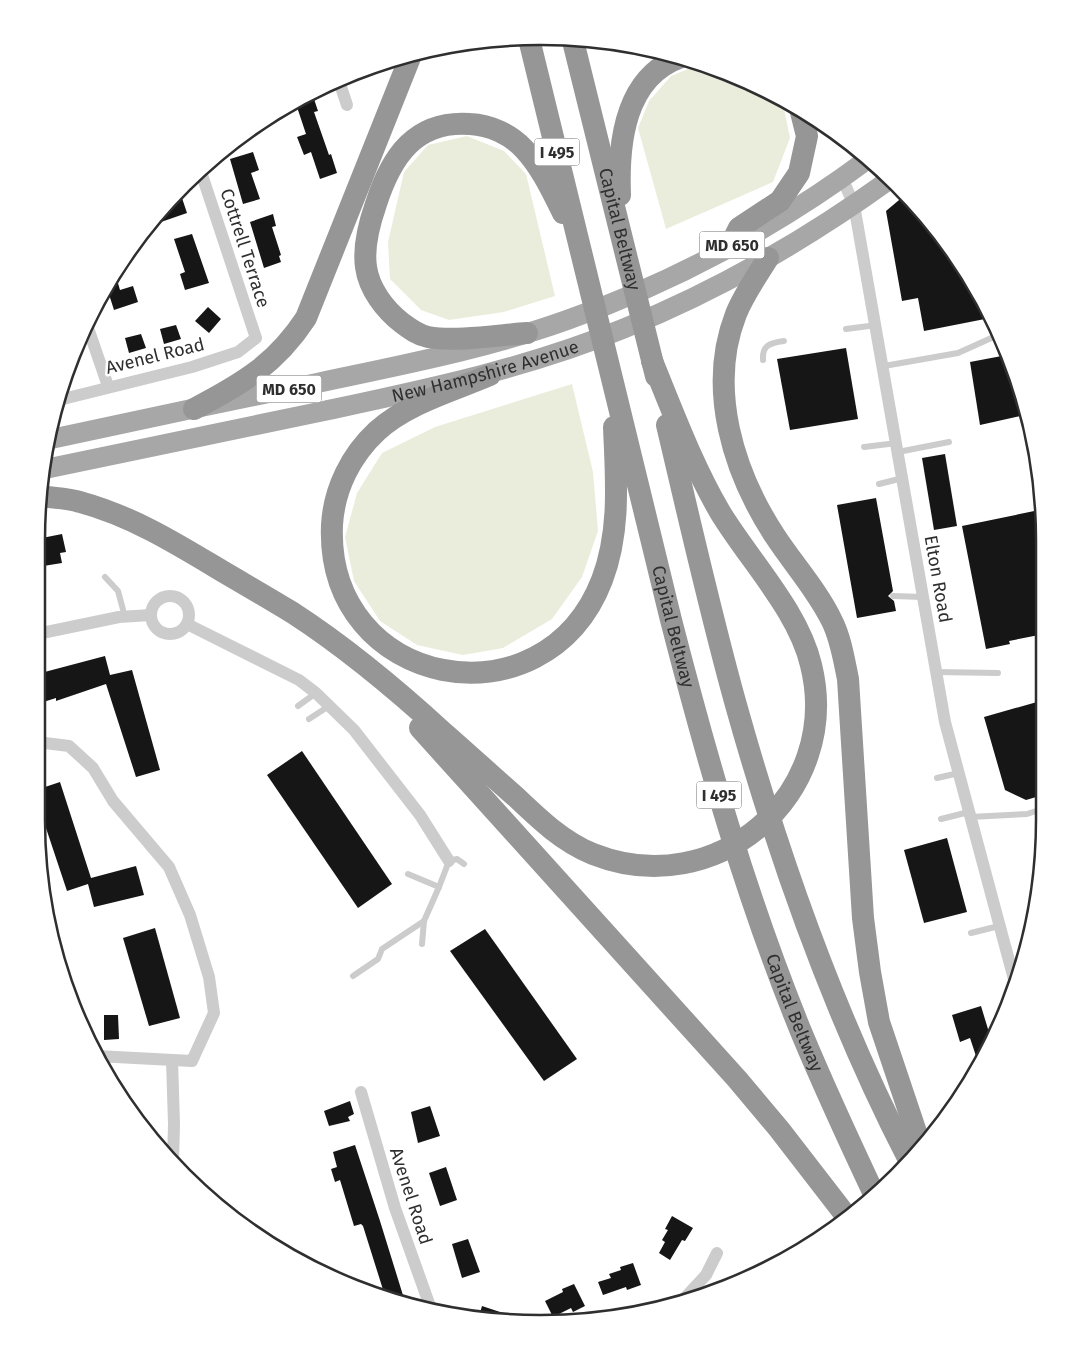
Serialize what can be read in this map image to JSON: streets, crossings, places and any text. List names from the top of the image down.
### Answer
{
  "streets": {
    "highway": ["I 495", "Capital Beltway"],
    "main road": ["MD 650", "New Hampshire Avenue"],
    "street": ["Cottrell Terrace", "Avenel Road", "Elton Road"]
  },
  "crossings": [
    ["Cottrell Terrace", "Avenel Road"],
    ["New Hampshire Avenue", "Elton Road"]
  ]
}
